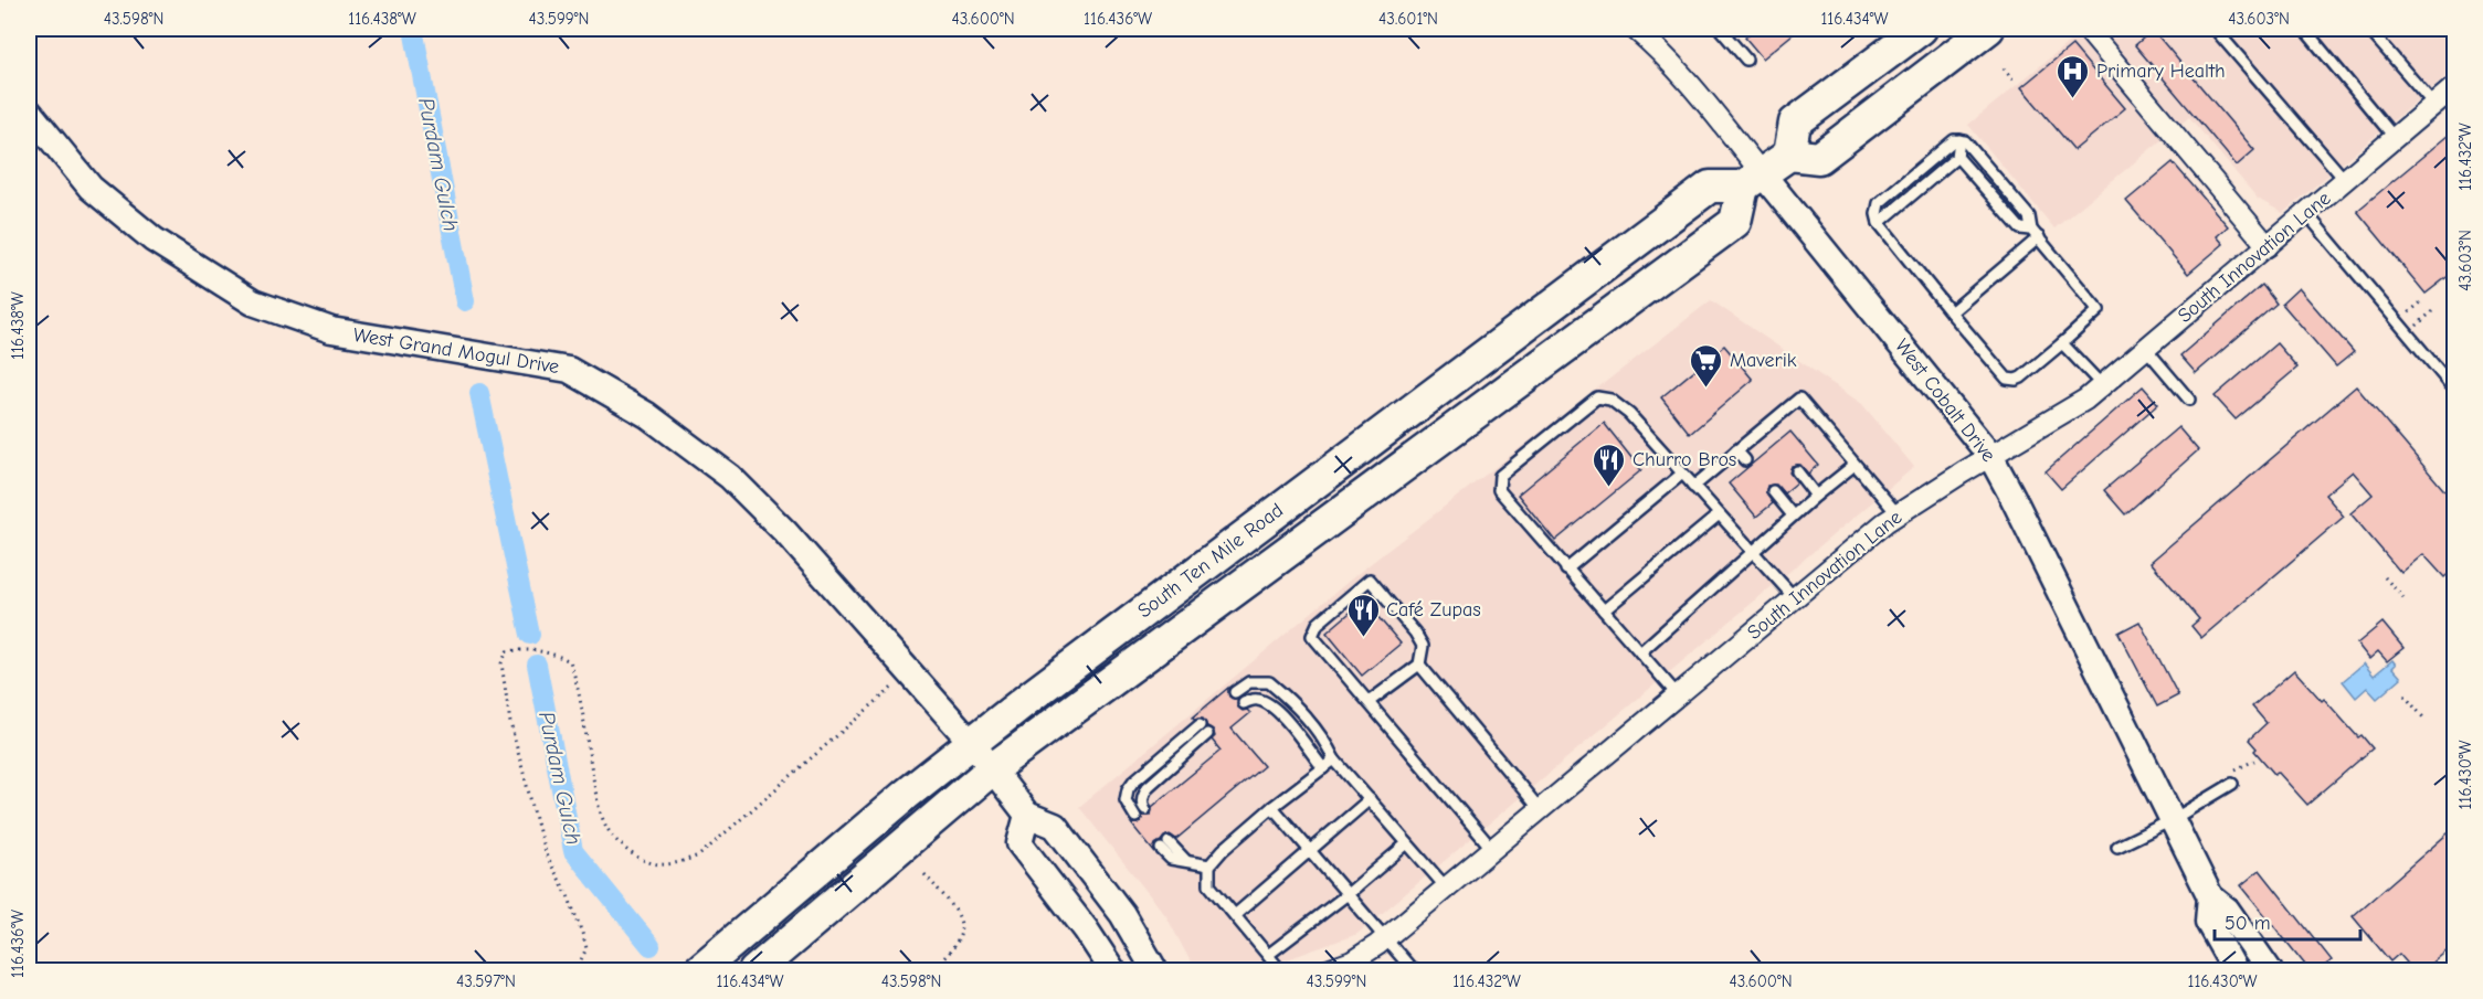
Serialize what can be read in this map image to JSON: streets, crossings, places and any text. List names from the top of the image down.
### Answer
{
  "streets": {
    "main road": ["South Ten Mile Road"],
    "street": ["South Innovation Lane", "West Grand Mogul Drive", "West Cobalt Drive"]
  },
  "crossings": [
    ["South Innovation Lane", "West Cobalt Drive"],
    ["West Grand Mogul Drive", "South Ten Mile Road"],
    ["West Cobalt Drive", "South Ten Mile Road"]
  ],
  "water": ["Purdam Gulch"],
  "places": {
    "hospital": ["Primary Health"],
    "supermarket": ["Maverik"],
    "restaurant": ["Churro Bros", "Café Zupas"]
  },
  "scale_bar": "50 m",
  "coordinates": [
    "43.598°N",
    "116.438°W",
    "43.599°N",
    "43.600°N",
    "116.436°W",
    "43.601°N",
    "116.434°W",
    "43.603°N",
    "116.432°W",
    "116.430°W",
    "43.597°N"
  ]
}
